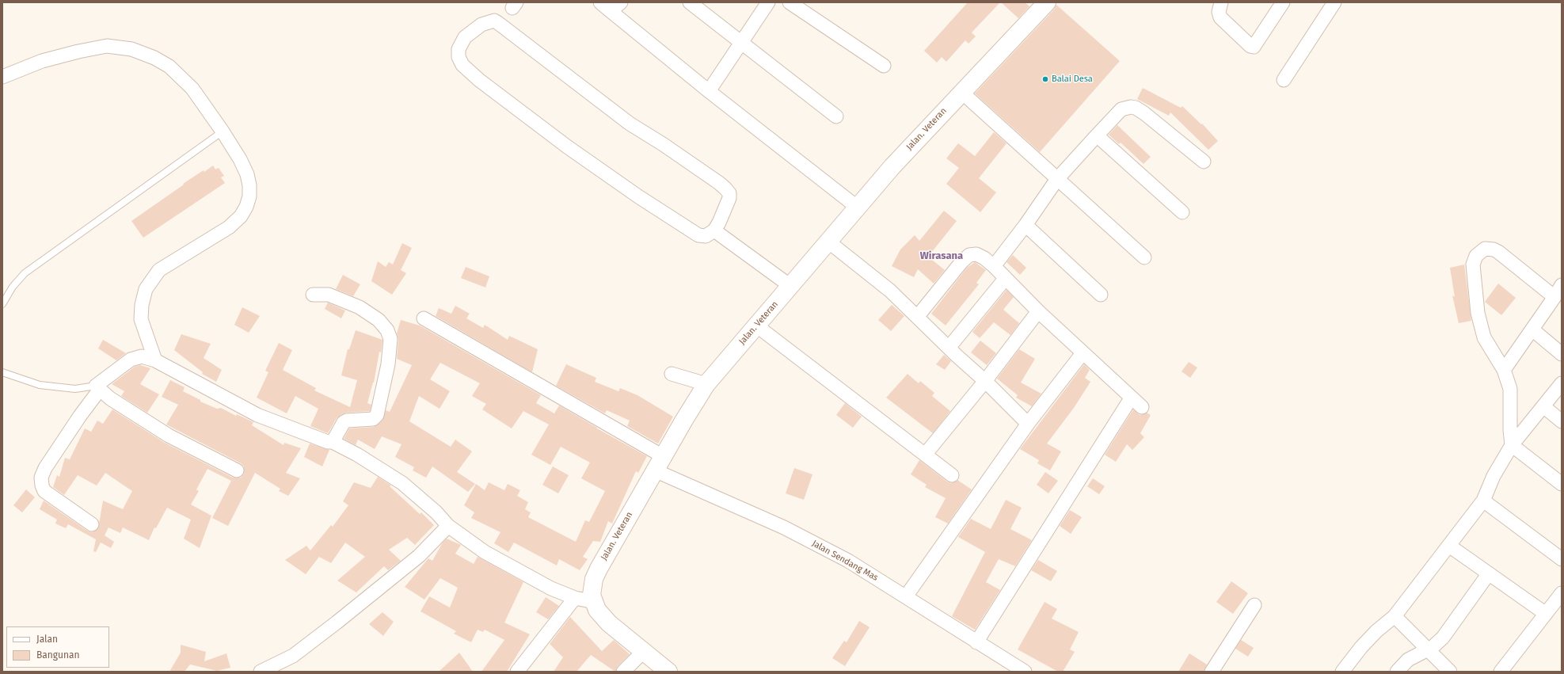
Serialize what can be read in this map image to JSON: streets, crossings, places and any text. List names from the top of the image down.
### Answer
{
  "streets": {
    "street": ["Jalan. Veteran", "Jalan Sendang Mas"]
  },
  "crossings": [
    ["Jalan. Veteran", "Jalan Sendang Mas"]
  ],
  "districts": ["Wirasana"],
  "places": ["Balai Desa"],
  "legend": ["Jalan", "Bangunan"]
}
